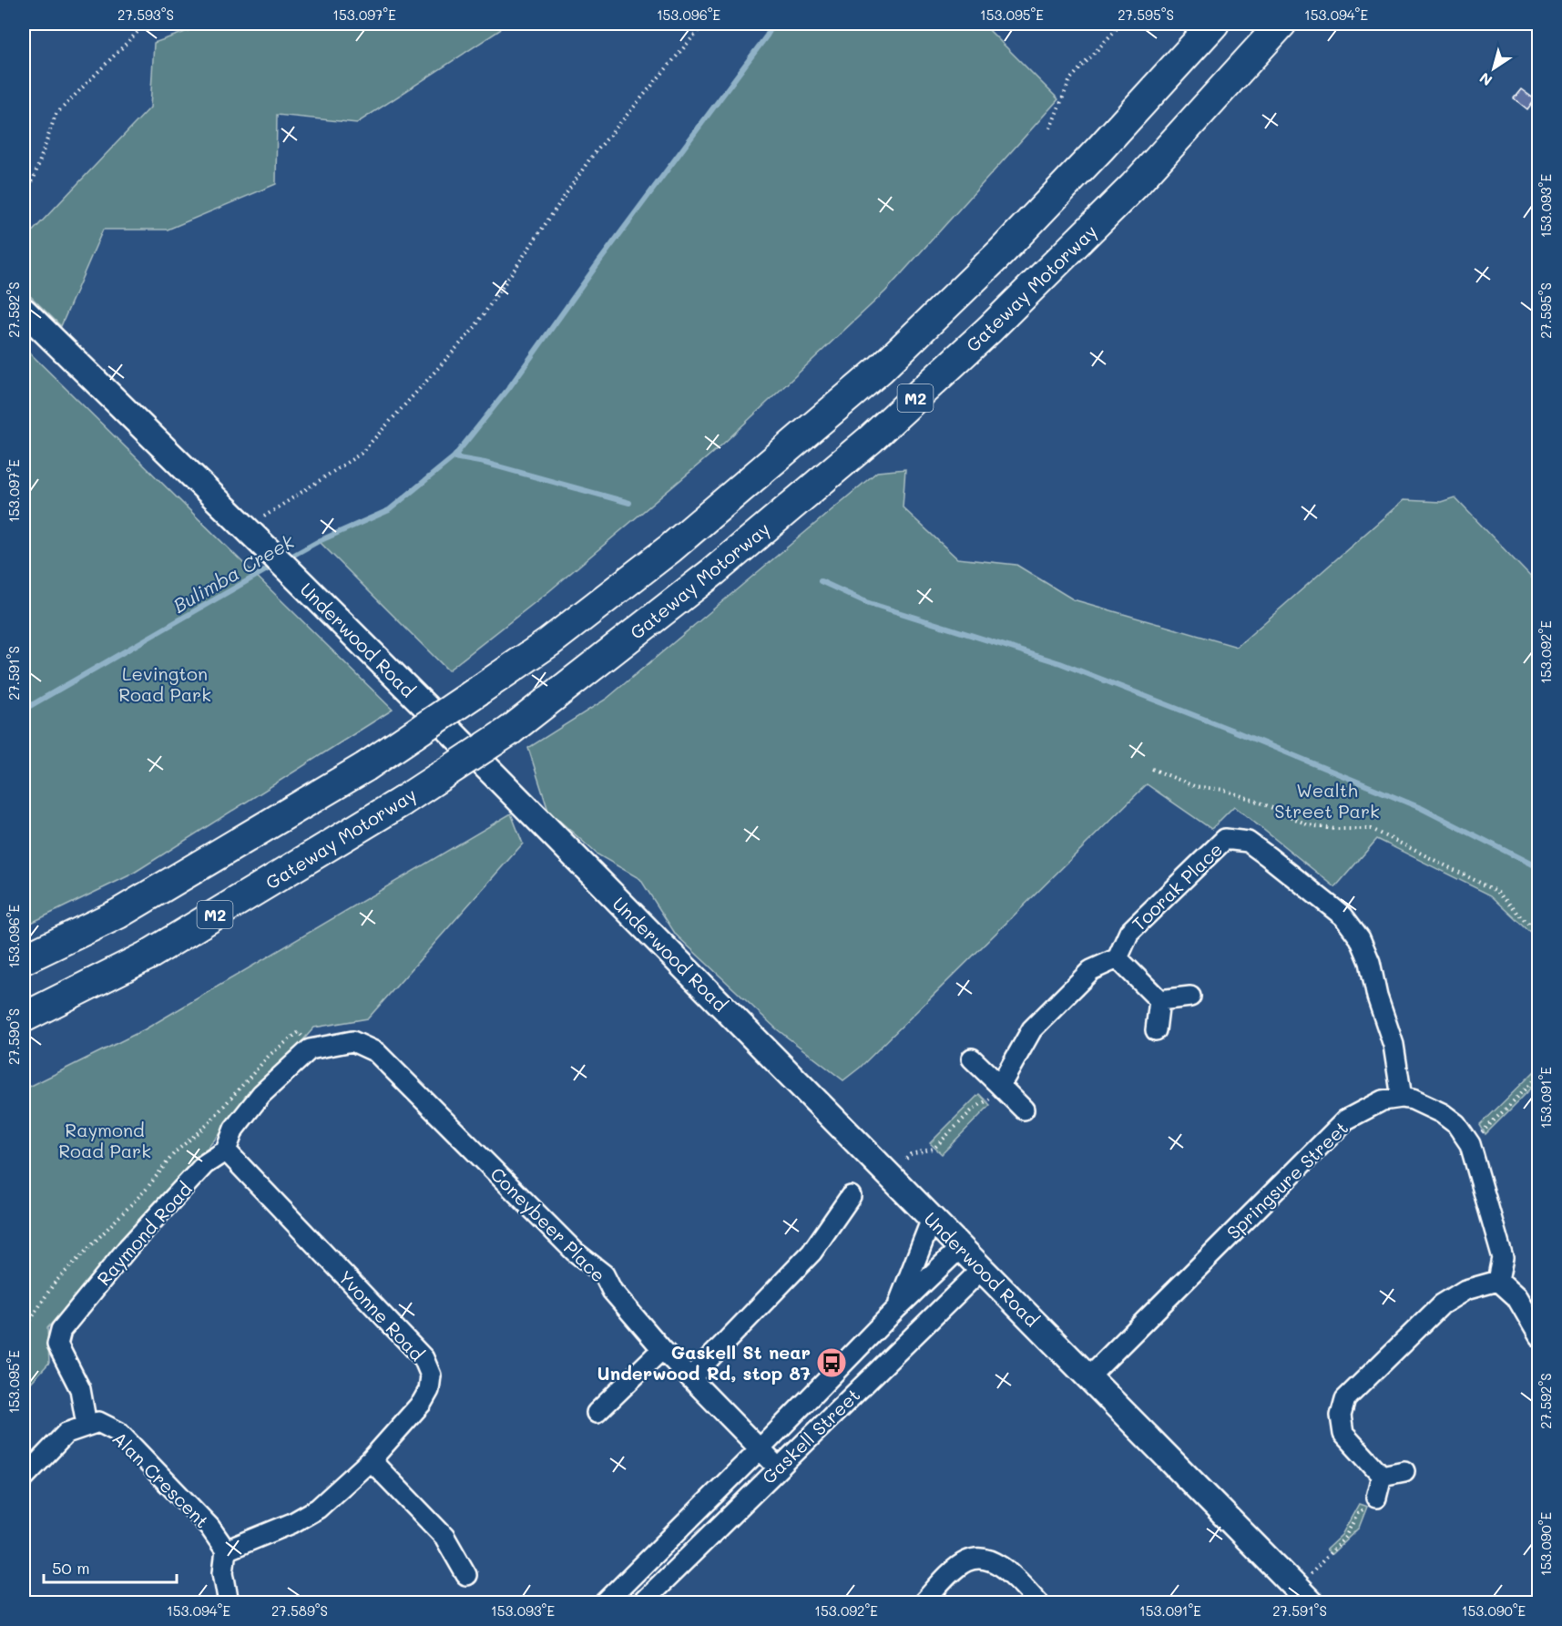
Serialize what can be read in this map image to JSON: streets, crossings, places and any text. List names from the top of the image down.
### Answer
{
  "streets": {
    "highway": ["Gateway Motorway", "M2"],
    "main road": ["Underwood Road"],
    "street": [
      "Toorak Place",
      "Springsure Street",
      "Coneybeer Place",
      "Raymond Road",
      "Yvonne Road",
      "Gaskell Street",
      "Alan Crescent"
    ]
  },
  "crossings": [
    ["Underwood Road", "Springsure Street"],
    ["Underwood Road", "Gaskell Street"],
    ["Toorak Place", "Springsure Street"],
    ["Coneybeer Place", "Gaskell Street"],
    ["Raymond Road", "Yvonne Road"],
    ["Raymond Road", "Alan Crescent"],
    ["Yvonne Road", "Alan Crescent"]
  ],
  "water": ["Bulimba Creek"],
  "parks": ["Levington Road Park", "Wealth Street Park", "Raymond Road Park"],
  "places": {
    "bus stop": ["Gaskell St near Underwood Rd, stop 87"]
  },
  "scale_bar": "50 m",
  "north": "bottom left",
  "coordinates": [
    "27.593°S",
    "153.097°E",
    "153.096°E",
    "153.095°E",
    "27.595°S",
    "153.094°E",
    "153.093°E",
    "27.592°S",
    "153.092°E",
    "27.591°S",
    "27.590°S",
    "153.091°E",
    "153.090°E",
    "27.589°S"
  ]
}
